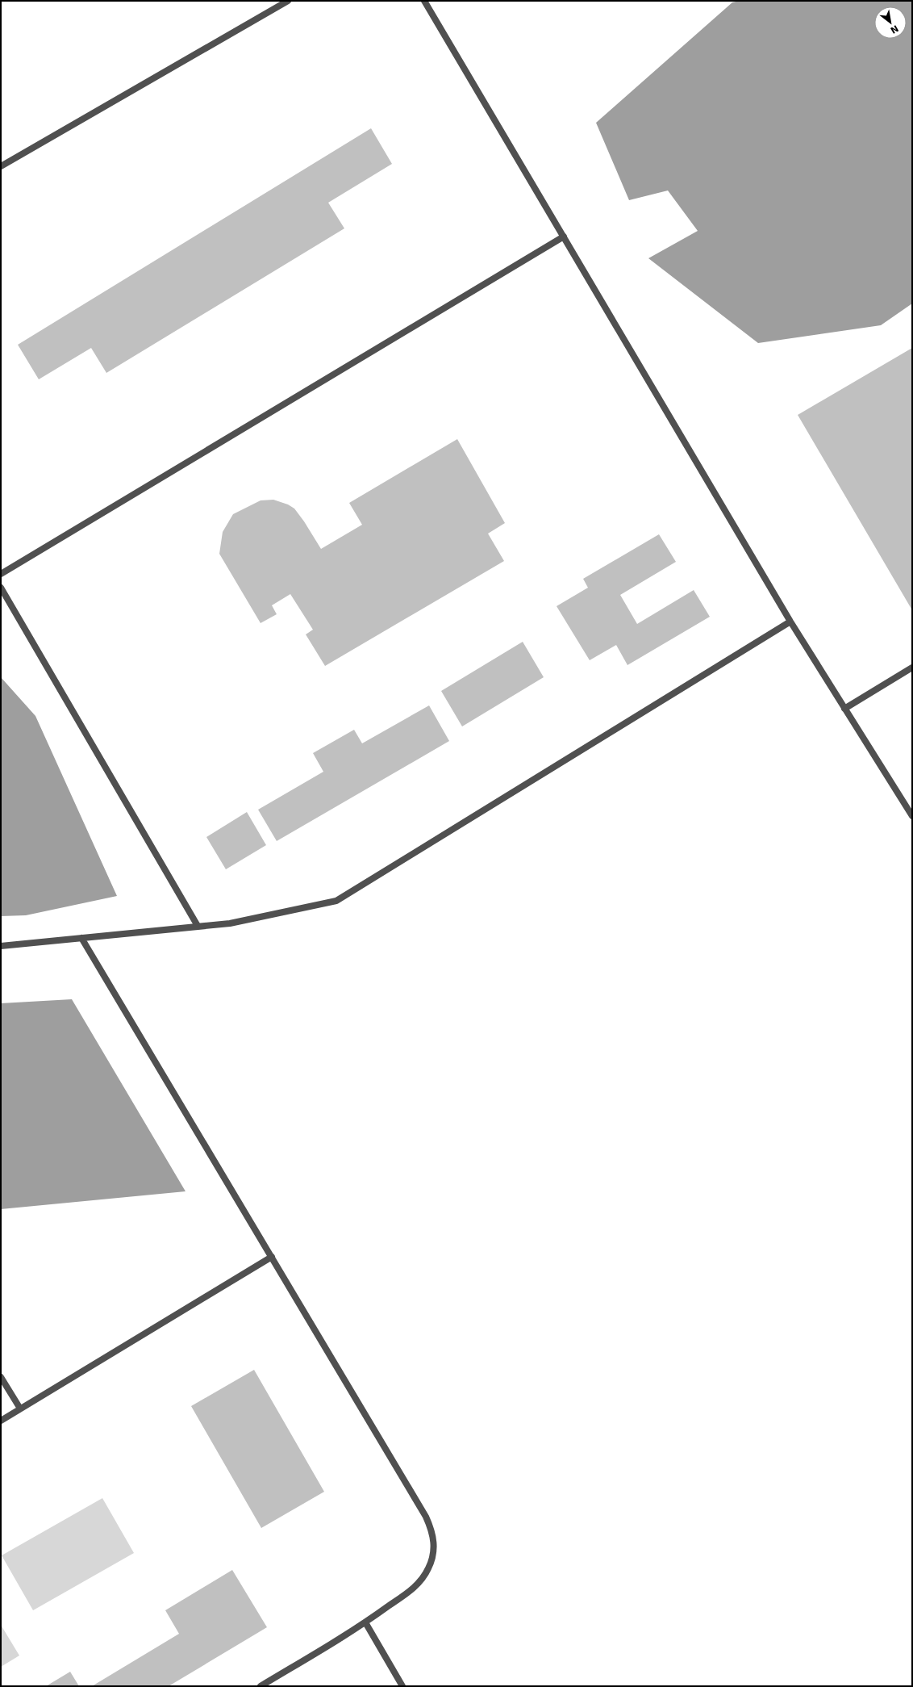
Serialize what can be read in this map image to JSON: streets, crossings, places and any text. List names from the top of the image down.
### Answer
{
  "north": "bottom right"
}
